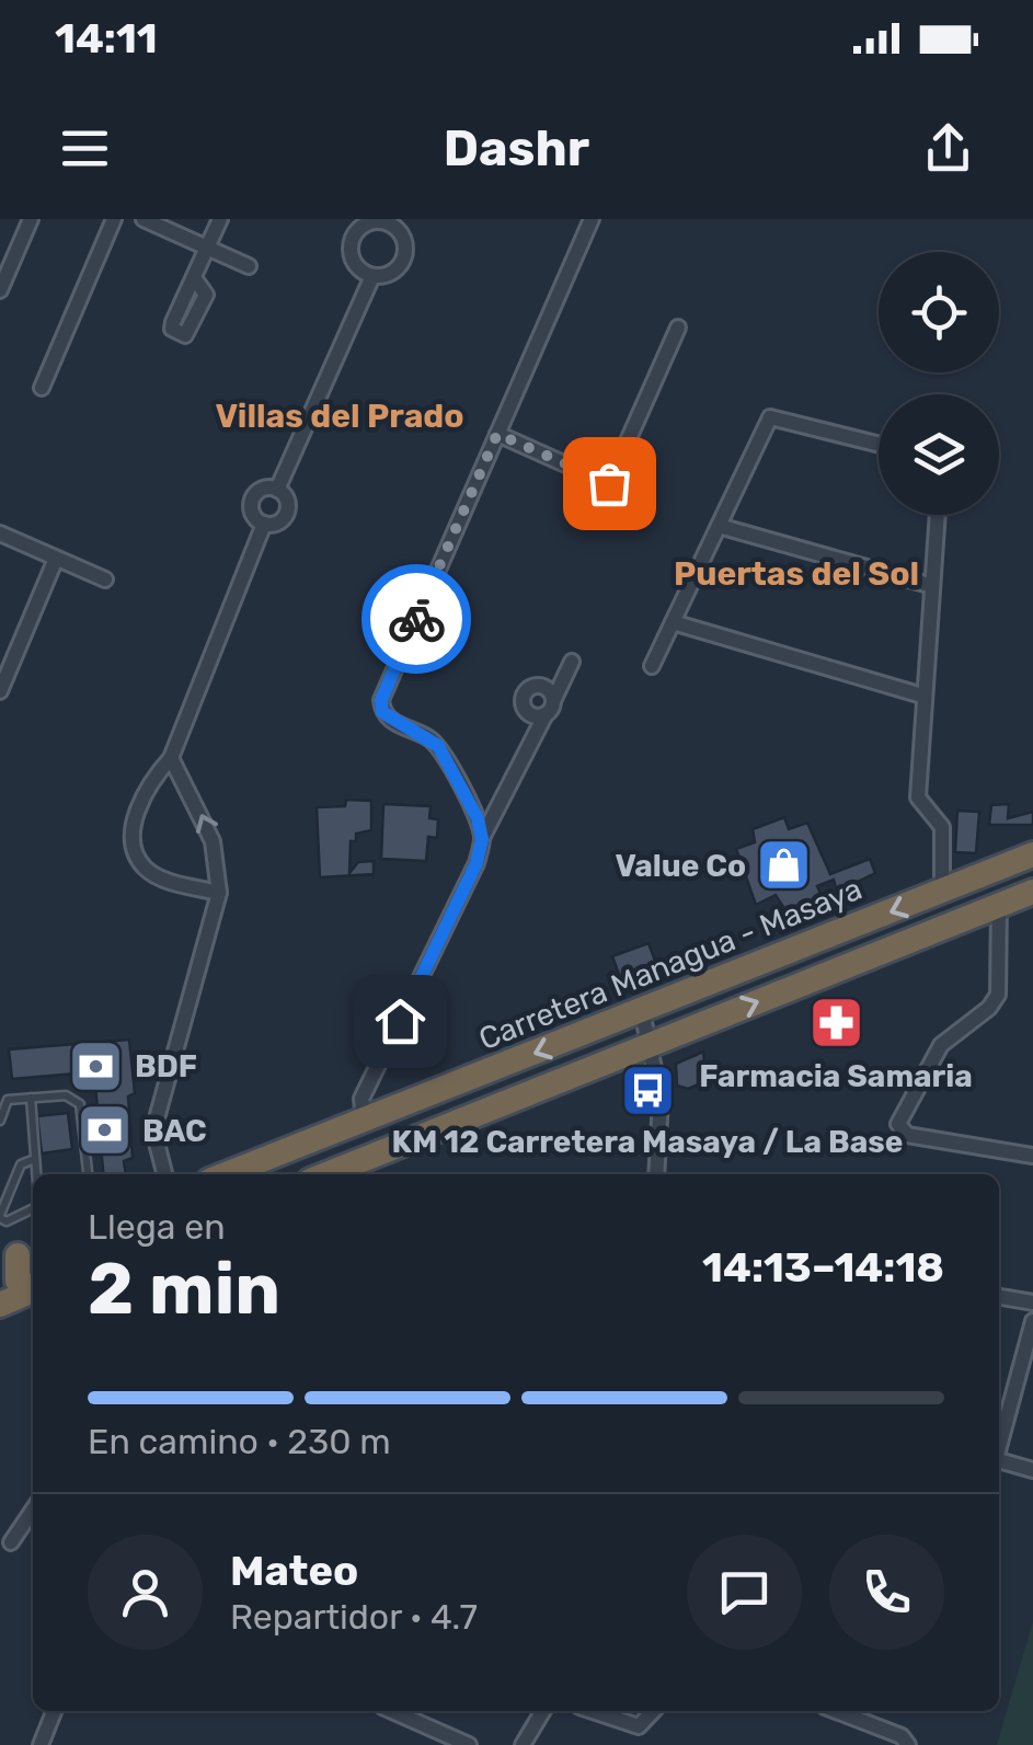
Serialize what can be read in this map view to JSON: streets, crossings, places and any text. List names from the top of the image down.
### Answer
{
  "streets": {
    "highway": ["Carretera Managua - Masaya"]
  },
  "districts": ["Villas del Prado", "Puertas del Sol"],
  "places": {
    "shop": ["Value Co"],
    "pharmacy": ["Farmacia Samaria"],
    "bank": ["BDF", "BAC"],
    "bus stop": ["KM 12 Carretera Masaya / La Base"]
  },
  "page": {
    "status": "14:11",
    "header": "Dashr",
    "heading": ["2 min", "Llega en", "14:13–14:18"],
    "panel": ["Mateo", "Repartidor · 4.7"],
    "bar": "En camino · 230 m"
  }
}
